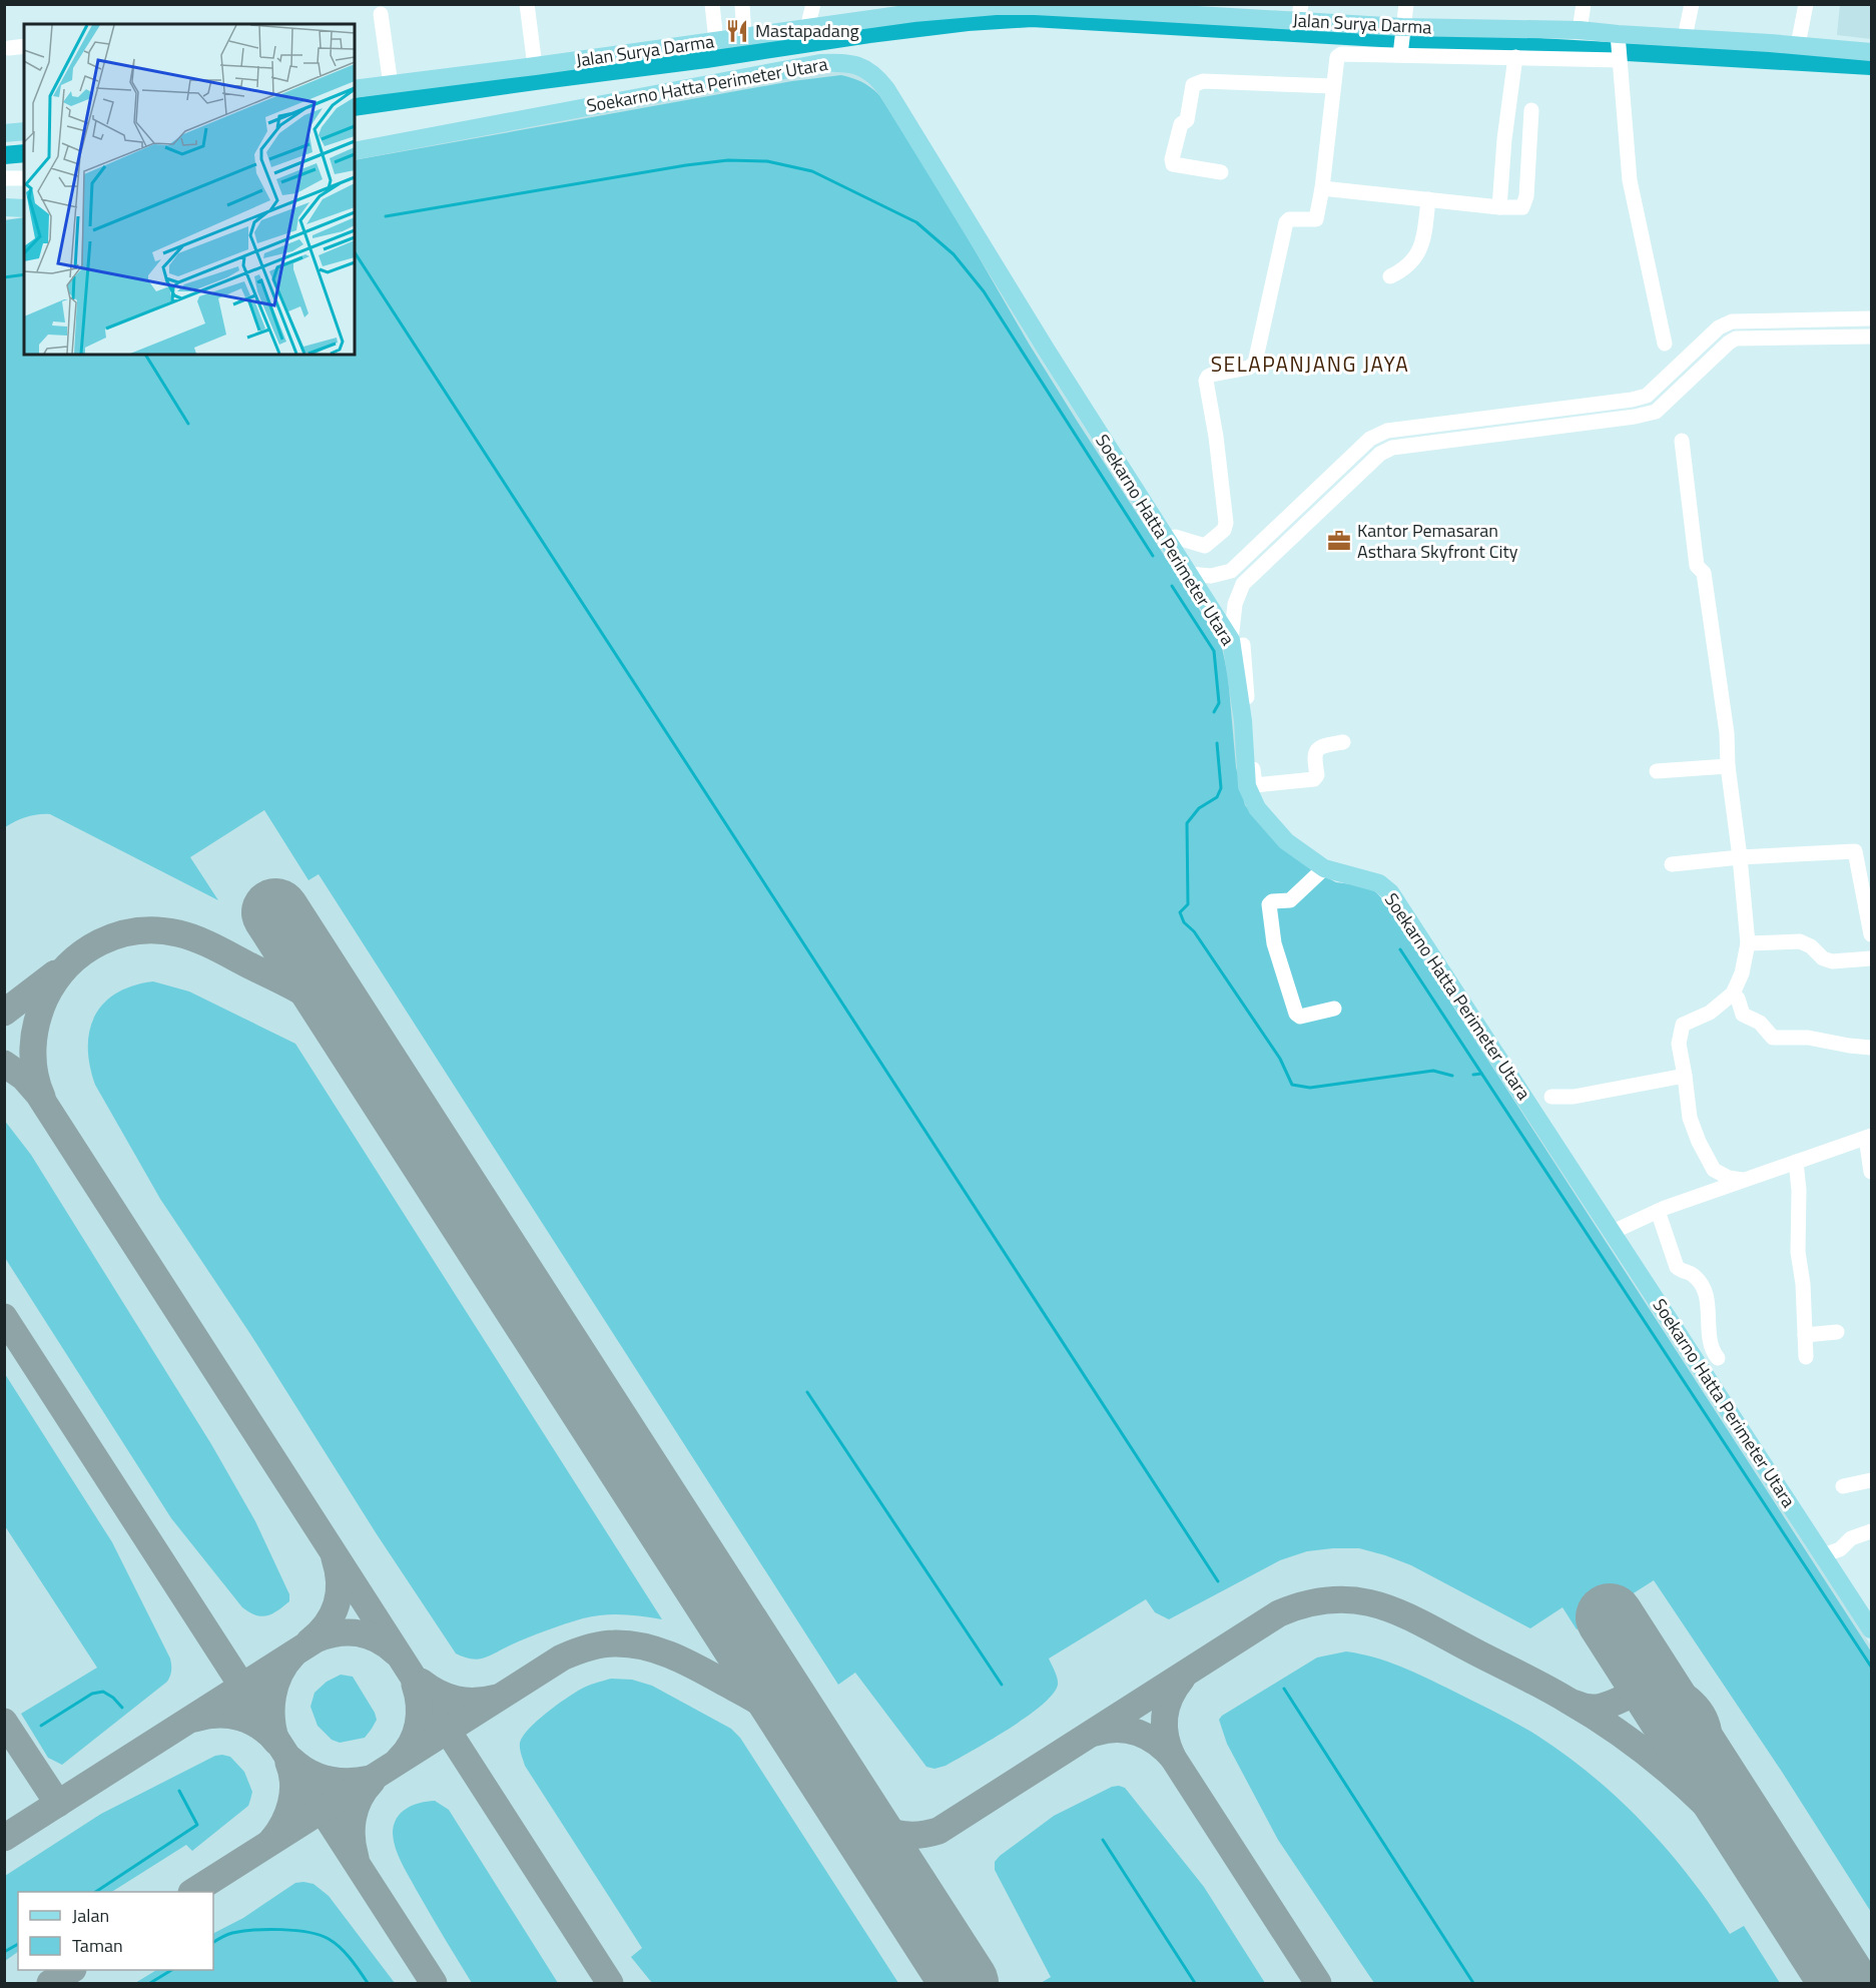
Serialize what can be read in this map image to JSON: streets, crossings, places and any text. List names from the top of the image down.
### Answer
{
  "streets": {
    "main road": ["Jalan Surya Darma", "Soekarno Hatta Perimeter Utara"]
  },
  "districts": ["SELAPANJANG JAYA"],
  "places": {
    "restaurant": ["Mastapadang"],
    "office": ["Kantor Pemasaran Asthara Skyfront City"]
  },
  "legend": ["Jalan", "Taman"]
}
